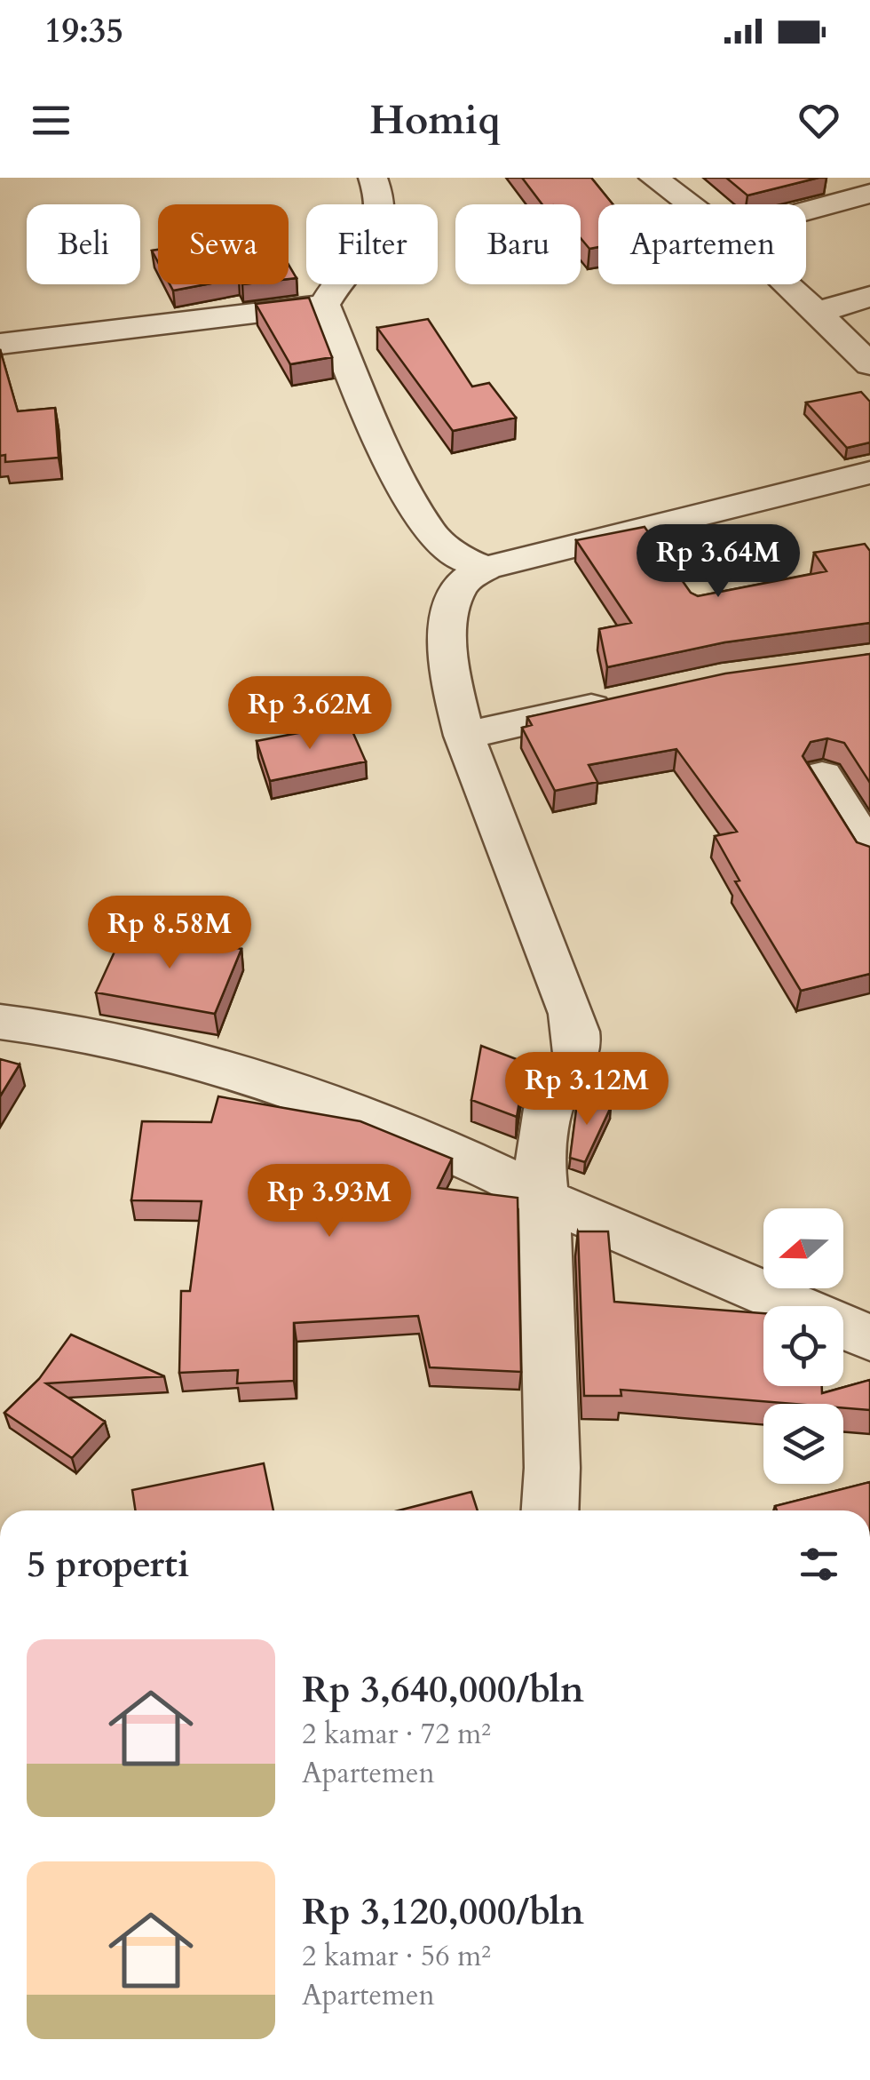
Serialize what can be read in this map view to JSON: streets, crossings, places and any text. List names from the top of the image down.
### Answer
{
  "north": "left",
  "page": {
    "status": "19:35",
    "header": "Homiq",
    "chip": [
      "Beli",
      "Sewa",
      "Filter",
      "Baru",
      "Apartemen"
    ],
    "price": [
      "Rp 3.64M",
      "Rp 3.62M",
      "Rp 8.58M",
      "Rp 3.12M",
      "Rp 3.93M"
    ],
    "heading": "5 properti",
    "list": [
      {
        "name": "Rp 3,640,000/bln",
        "note": "2 kamar · 72 m² · Apartemen"
      },
      {
        "name": "Rp 3,120,000/bln",
        "note": "2 kamar · 56 m² · Apartemen"
      }
    ]
  }
}
